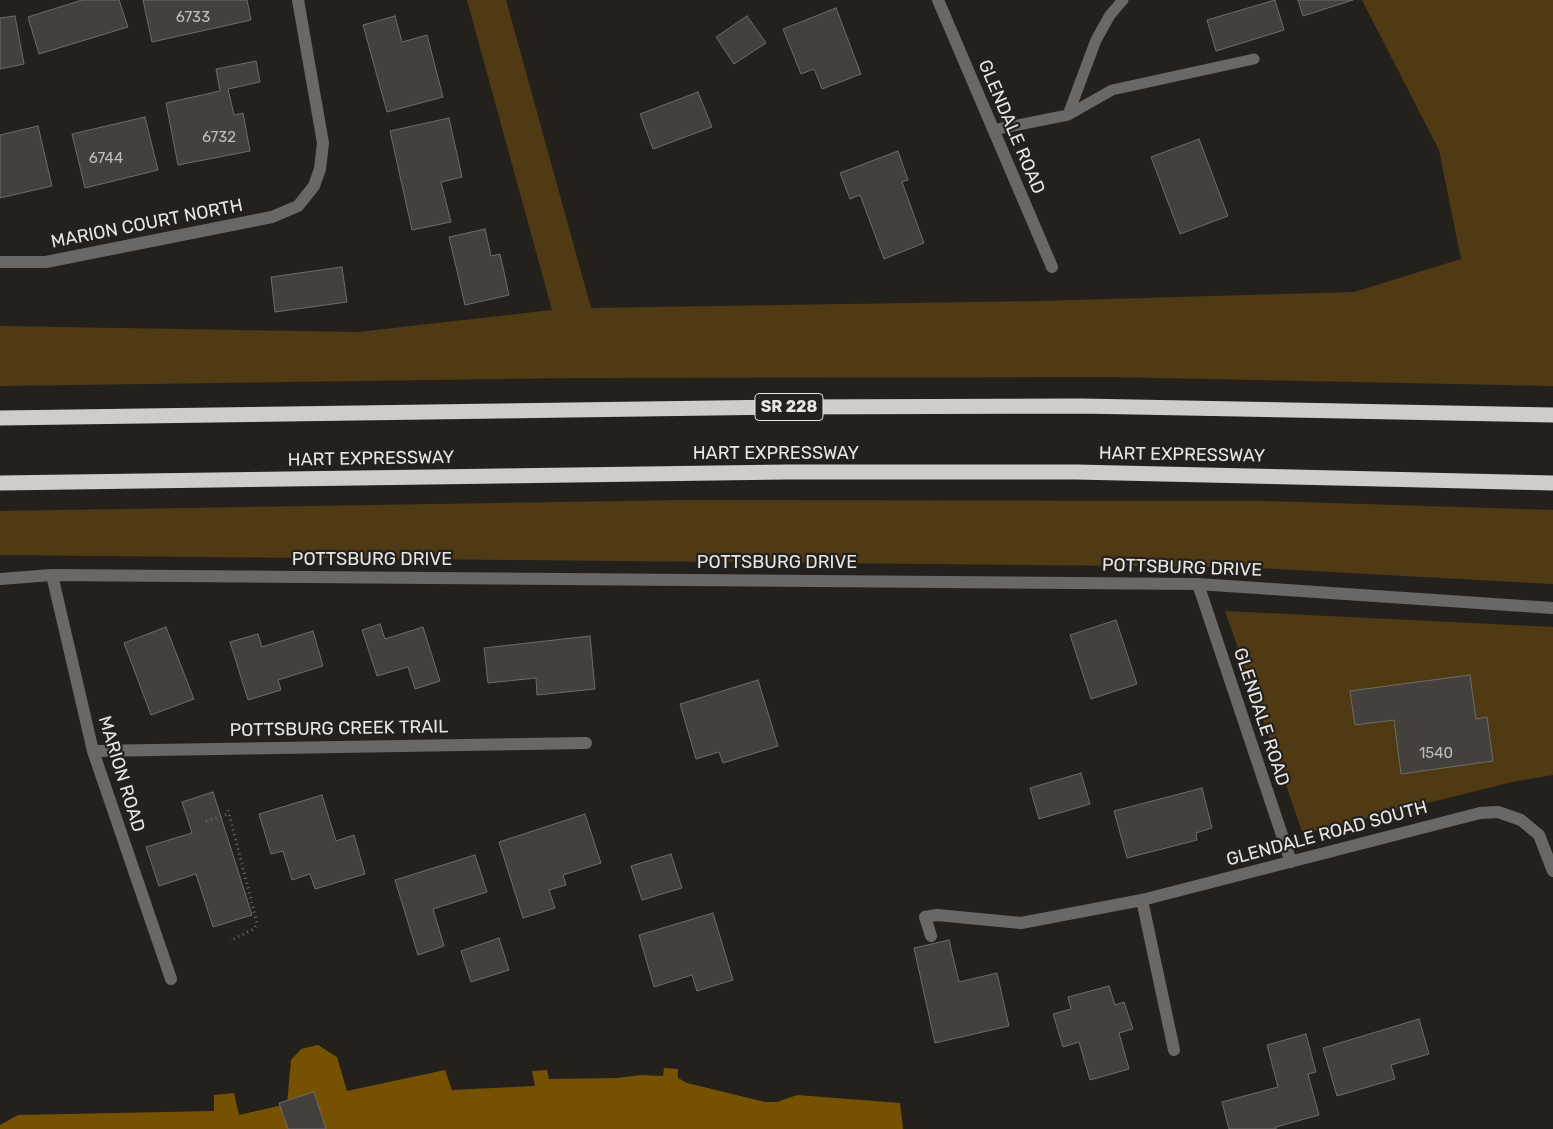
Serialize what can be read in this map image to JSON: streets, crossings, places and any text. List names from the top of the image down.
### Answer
{
  "streets": {
    "highway": ["SR 228", "HART EXPRESSWAY"],
    "street": [
      "GLENDALE ROAD",
      "MARION COURT NORTH",
      "POTTSBURG DRIVE",
      "POTTSBURG CREEK TRAIL",
      "MARION ROAD",
      "GLENDALE ROAD SOUTH"
    ]
  },
  "crossings": [
    ["GLENDALE ROAD", "POTTSBURG DRIVE"],
    ["GLENDALE ROAD", "GLENDALE ROAD SOUTH"],
    ["POTTSBURG DRIVE", "MARION ROAD"],
    ["POTTSBURG CREEK TRAIL", "MARION ROAD"]
  ],
  "house_numbers": [
    "6733",
    "6732",
    "6744",
    "1540"
  ]
}
